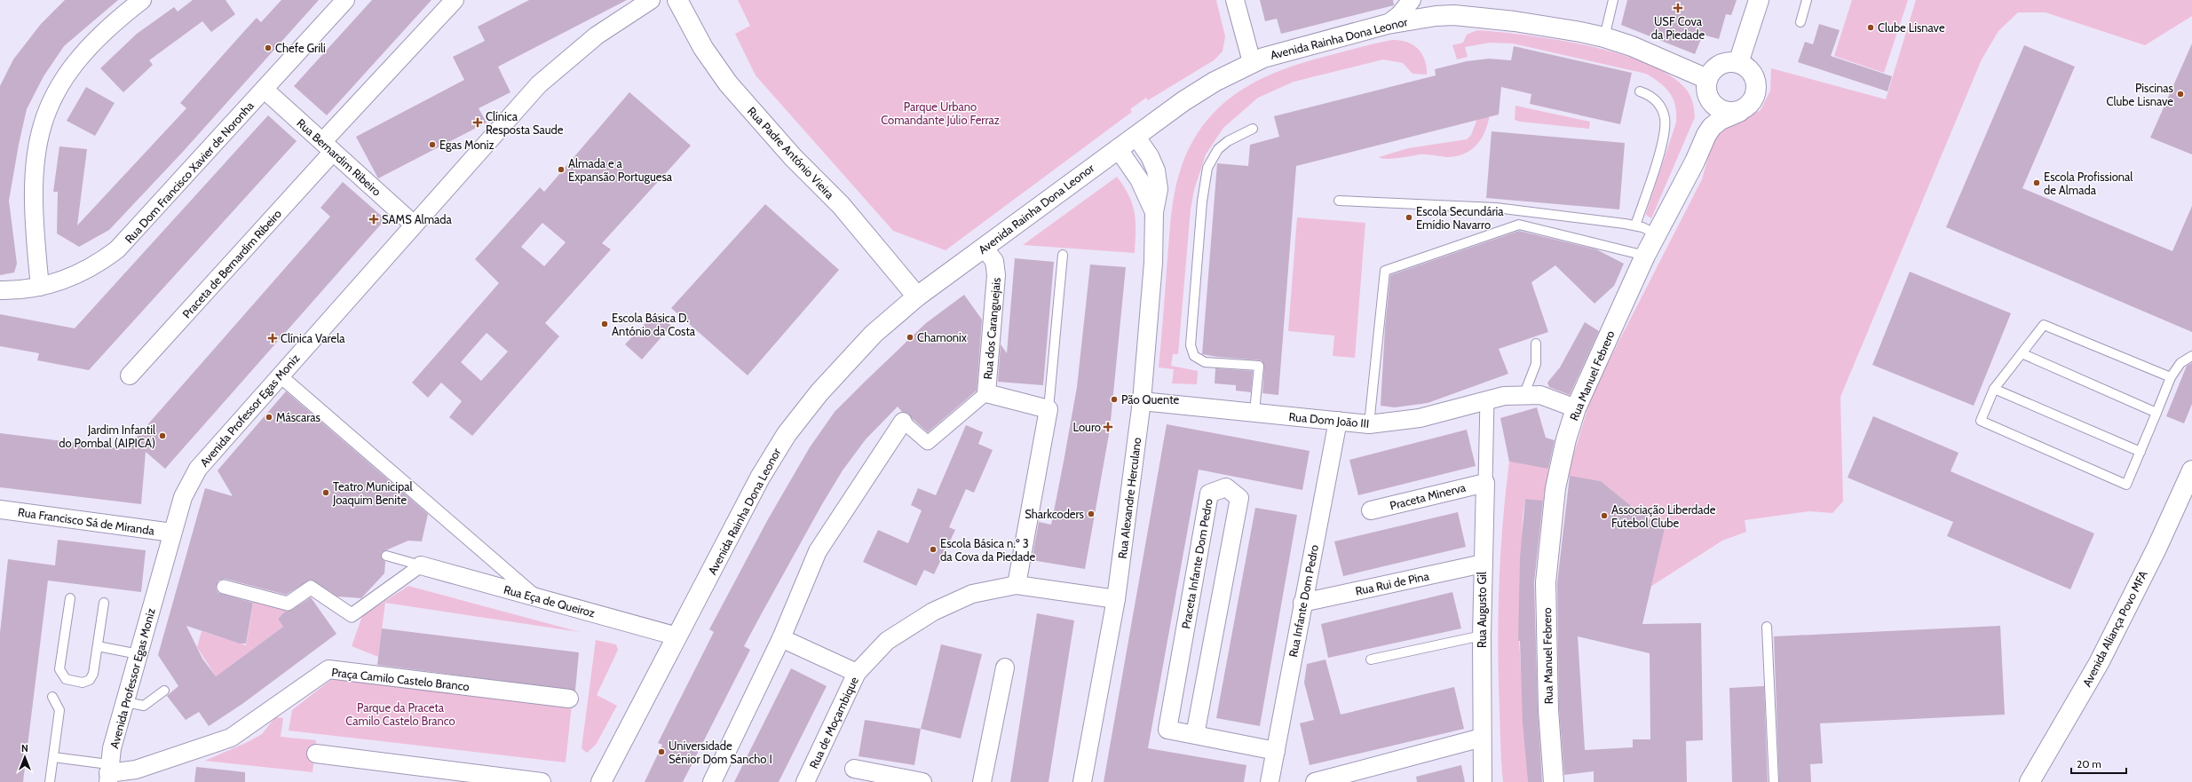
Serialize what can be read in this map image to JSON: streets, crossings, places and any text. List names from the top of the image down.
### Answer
{
  "streets": {
    "main road": [
      "Avenida Rainha Dona Leonor",
      "Rua Padre António Vieira",
      "Rua Manuel Febrero",
      "Avenida Aliança Povo MFA"
    ],
    "street": [
      "Rua Bernardim Ribeiro",
      "Rua Dom Francisco Xavier de Noronha",
      "Praceta de Bernardim Ribeiro",
      "Rua dos Caranguejais",
      "Avenida Professor Egas Moniz",
      "Rua Dom João III",
      "Praceta Minerva",
      "Rua Alexandre Herculano",
      "Rua Francisco Sá de Miranda",
      "Praceta Infante Dom Pedro",
      "Rua Rui de Pina",
      "Rua Eça de Queiroz",
      "Rua Infante Dom Pedro",
      "Rua Augusto Gil",
      "Praça Camilo Castelo Branco",
      "Rua de Moçambique"
    ]
  },
  "crossings": [
    ["Avenida Rainha Dona Leonor", "Rua Padre António Vieira"],
    ["Avenida Rainha Dona Leonor", "Rua dos Caranguejais"],
    ["Avenida Rainha Dona Leonor", "Rua Manuel Febrero"],
    ["Avenida Rainha Dona Leonor", "Rua Alexandre Herculano"],
    ["Avenida Rainha Dona Leonor", "Rua Eça de Queiroz"],
    ["Rua Bernardim Ribeiro", "Rua Dom Francisco Xavier de Noronha"],
    ["Rua Bernardim Ribeiro", "Praceta de Bernardim Ribeiro"],
    ["Rua Bernardim Ribeiro", "Avenida Professor Egas Moniz"],
    ["Rua Manuel Febrero", "Rua Dom João III"],
    ["Avenida Professor Egas Moniz", "Rua Francisco Sá de Miranda"],
    ["Avenida Professor Egas Moniz", "Praça Camilo Castelo Branco"],
    ["Rua Dom João III", "Rua Alexandre Herculano"],
    ["Rua Dom João III", "Rua Infante Dom Pedro"],
    ["Praceta Minerva", "Rua Augusto Gil"],
    ["Rua Alexandre Herculano", "Rua de Moçambique"],
    ["Praceta Infante Dom Pedro", "Rua Infante Dom Pedro"],
    ["Rua Rui de Pina", "Rua Infante Dom Pedro"],
    ["Rua Rui de Pina", "Rua Augusto Gil"]
  ],
  "parks": ["Parque Urbano Comandante Júlio Ferraz", "Parque da Praceta Camilo Castelo Branco"],
  "places": {
    "health": [
      "USF Cova da Piedade",
      "Clínica Resposta Saude",
      "SAMS Almada",
      "Clínica Varela",
      "Louro"
    ],
    "other": [
      "Clube Lisnave",
      "Chefe Grili",
      "Piscinas Clube Lisnave",
      "Egas Moniz",
      "Almada e a Expansão Portuguesa",
      "Escola Profissional de Almada",
      "Escola Secundária Emídio Navarro",
      "Escola Básica D. António da Costa",
      "Chamonix",
      "Pão Quente",
      "Máscaras",
      "Jardim Infantil do Pombal (AIPICA)",
      "Teatro Municipal Joaquim Benite",
      "Sharkcoders",
      "Associação Liberdade Futebol Clube",
      "Escola Básica n.º 3 da Cova da Piedade",
      "Universidade Sénior Dom Sancho I"
    ]
  },
  "scale_bar": "20 m",
  "north": "top"
}
